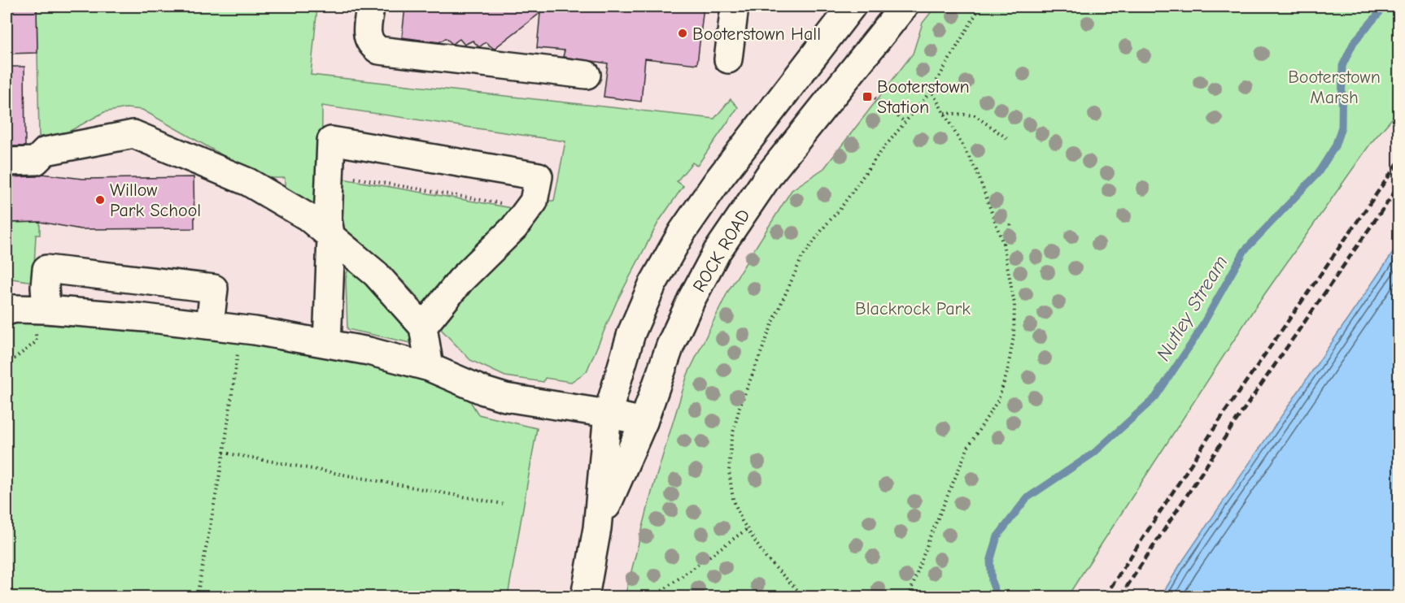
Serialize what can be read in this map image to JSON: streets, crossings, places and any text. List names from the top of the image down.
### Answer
{
  "streets": {
    "main road": ["ROCK ROAD"]
  },
  "water": ["Nutley Stream"],
  "parks": ["Booterstown Marsh", "Blackrock Park"],
  "places": {
    "other": ["Booterstown Hall", "Willow Park School"],
    "transit": ["Booterstown Station"]
  }
}
